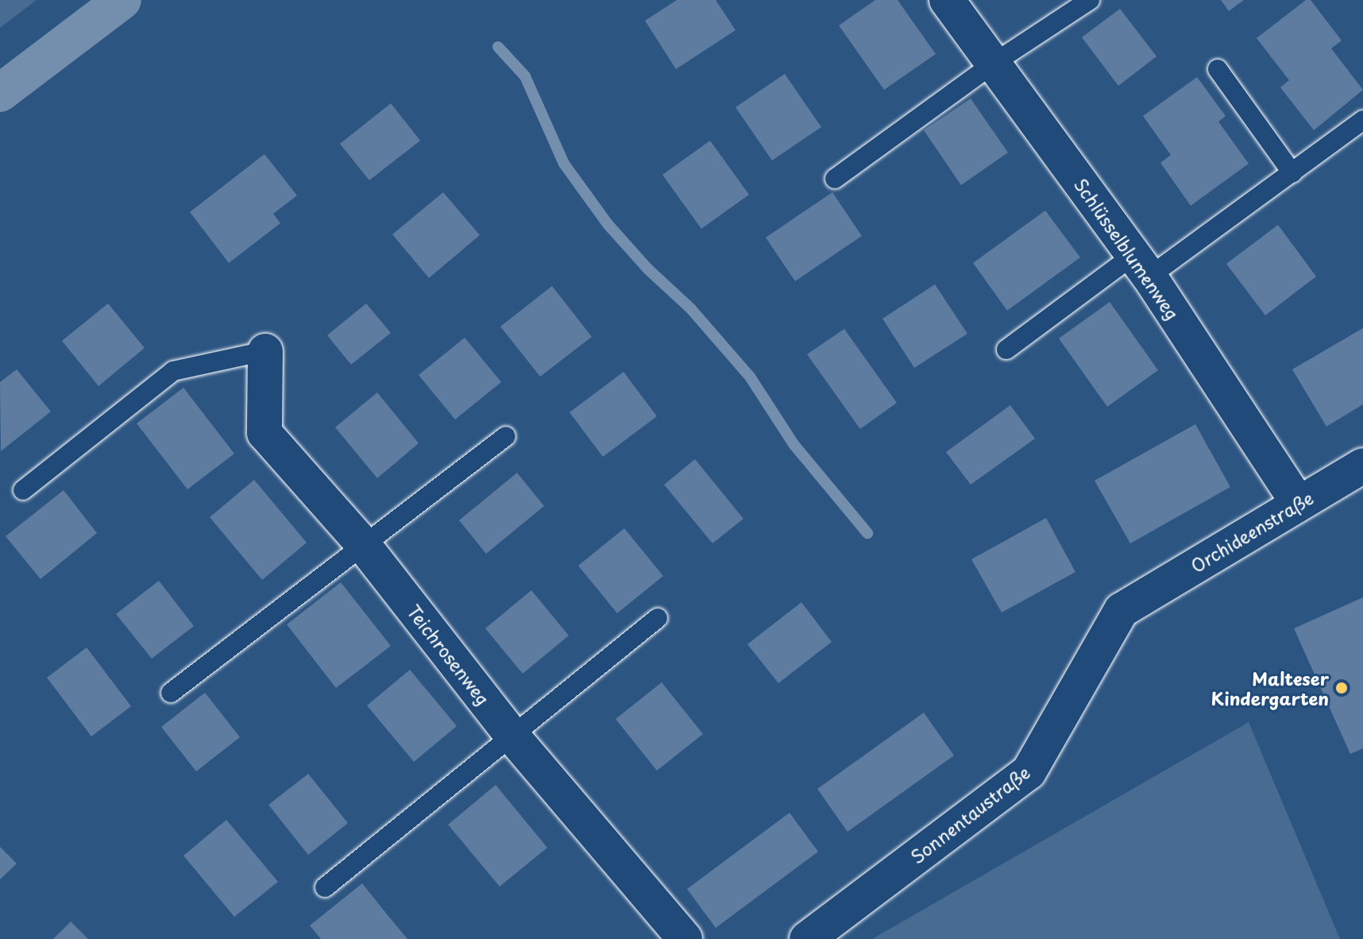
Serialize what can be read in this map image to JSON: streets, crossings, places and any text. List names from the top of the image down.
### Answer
{
  "streets": {
    "street": [
      "Schlüsselblumenweg",
      "Orchideenstraße",
      "Teichrosenweg",
      "Sonnentaustraße"
    ]
  },
  "crossings": [
    ["Schlüsselblumenweg", "Orchideenstraße"],
    ["Orchideenstraße", "Sonnentaustraße"]
  ],
  "places": ["Malteser Kindergarten"]
}
